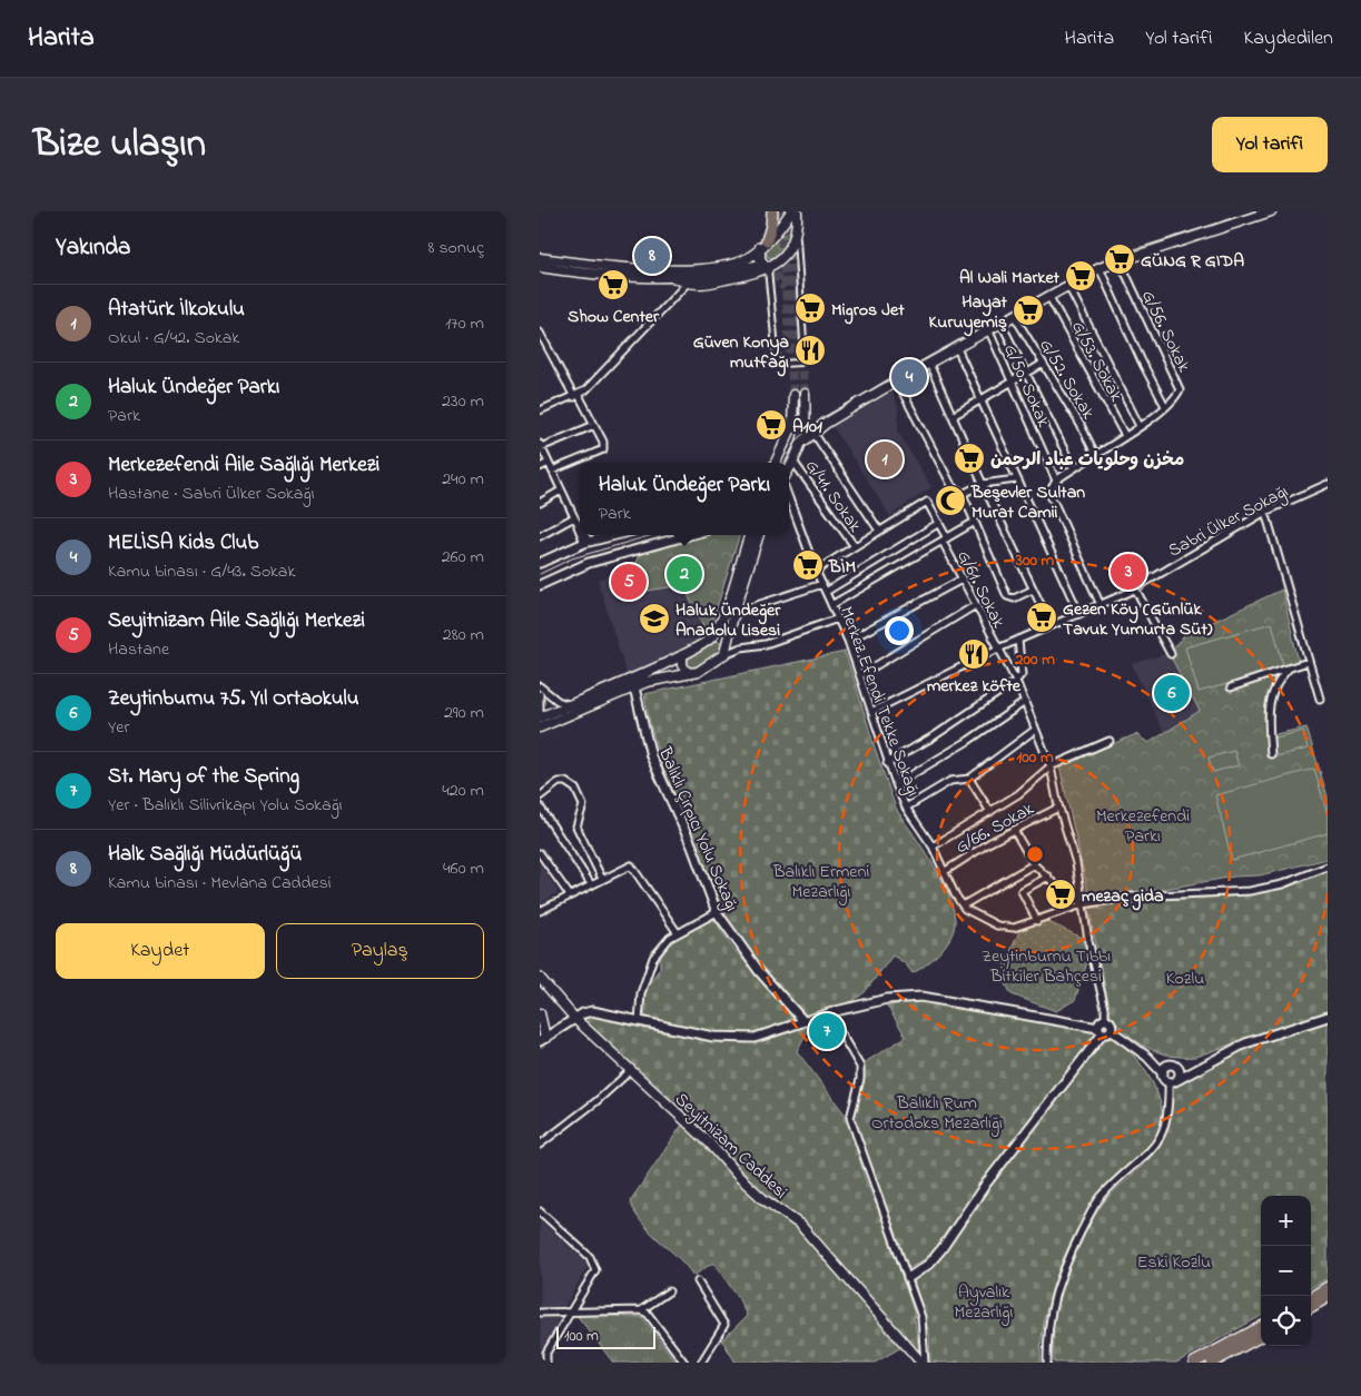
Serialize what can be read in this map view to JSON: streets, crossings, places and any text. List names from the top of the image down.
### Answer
{
  "streets": {
    "main road": ["Seyitnizam Caddesi"],
    "street": [
      "G/56. Sokak",
      "G/53. Sokak",
      "G/52. Sokak",
      "G/50. Sokak",
      "G/41. Sokak",
      "Sabri Ülker Sokağı",
      "G/61. Sokak",
      "Merkez Efendi Tekke Sokağı",
      "G/66. Sokak",
      "Balıklı Çırpıcı Yolu Sokağı"
    ]
  },
  "crossings": [
    ["G/56. Sokak", "G/53. Sokak"],
    ["G/56. Sokak", "G/52. Sokak"],
    ["G/56. Sokak", "G/50. Sokak"],
    ["Sabri Ülker Sokağı", "G/61. Sokak"],
    ["Sabri Ülker Sokağı", "Merkez Efendi Tekke Sokağı"],
    ["G/61. Sokak", "G/66. Sokak"],
    ["Merkez Efendi Tekke Sokağı", "G/66. Sokak"]
  ],
  "parks": [
    "Merkezefendi Parkı",
    "Balıklı Ermeni Mezarlığı",
    "Zeytinburnu Tıbbı Bitkiler Bahçesi",
    "Kozlu",
    "Balıklı Rum Ortodoks Mezarlığı",
    "Eski Kozlu",
    "Ayvalık Mezarlığı"
  ],
  "places": {
    "supermarket": [
      "GÜNG R GIDA",
      "Al Wali Market",
      "Show Center",
      "Migros Jet",
      "Hayat Kuruyemiş",
      "A101",
      "مخزن وحلويات عباد الرحمن",
      "BİM",
      "Gezen Köy (Günlük Tavuk Yumurta Süt)",
      "mezaç gida"
    ],
    "restaurant": ["Güven Konya mutfağı", "merkez köfte"],
    "mosque": ["Beşevler Sultan Murat Camii"],
    "school or university": ["Haluk Ündeğer Anadolu Lisesi"]
  },
  "scale_bar": "100 m",
  "page": {
    "header": "Harita",
    "nav": ["Harita", "Yol tarifi", "Kaydedilen"],
    "title": "Bize ulaşın",
    "buttons": [
      "Yol tarifi",
      ["Kaydet", "Paylaş"]
    ],
    "heading": ["Yakında", "8 sonuç"],
    "pins": [
      "8",
      "4",
      "1",
      "3",
      "2",
      "5",
      "6",
      "7"
    ],
    "list": [
      {
        "mark": "1",
        "name": "Atatürk İlkokulu",
        "note": "Okul · G/42. Sokak",
        "value": "170 m"
      },
      {
        "mark": "2",
        "name": "Haluk Ündeğer Parkı",
        "note": "Park",
        "value": "230 m"
      },
      {
        "mark": "3",
        "name": "Merkezefendi Aile Sağlığı Merkezi",
        "note": "Hastane · Sabri Ülker Sokağı",
        "value": "240 m"
      },
      {
        "mark": "4",
        "name": "MELİSA Kids Club",
        "note": "Kamu binası · G/43. Sokak",
        "value": "260 m"
      },
      {
        "mark": "5",
        "name": "Seyitnizam Aile Sağlığı Merkezi",
        "note": "Hastane",
        "value": "280 m"
      },
      {
        "mark": "6",
        "name": "Zeytinburnu 75. Yıl Ortaokulu",
        "note": "Yer",
        "value": "290 m"
      },
      {
        "mark": "7",
        "name": "St. Mary of the Spring",
        "note": "Yer · Balıklı Silivrikapı Yolu Sokağı",
        "value": "420 m"
      },
      {
        "mark": "8",
        "name": "Halk Sağlığı Müdürlüğü",
        "note": "Kamu binası · Mevlana Caddesi",
        "value": "460 m"
      }
    ],
    "popup": ["Haluk Ündeğer Parkı", "Park"],
    "map_buttons": ["+", "−"],
    "scale": "100 m"
  },
  "rings": ["300 m", "200 m", "100 m"]
}
